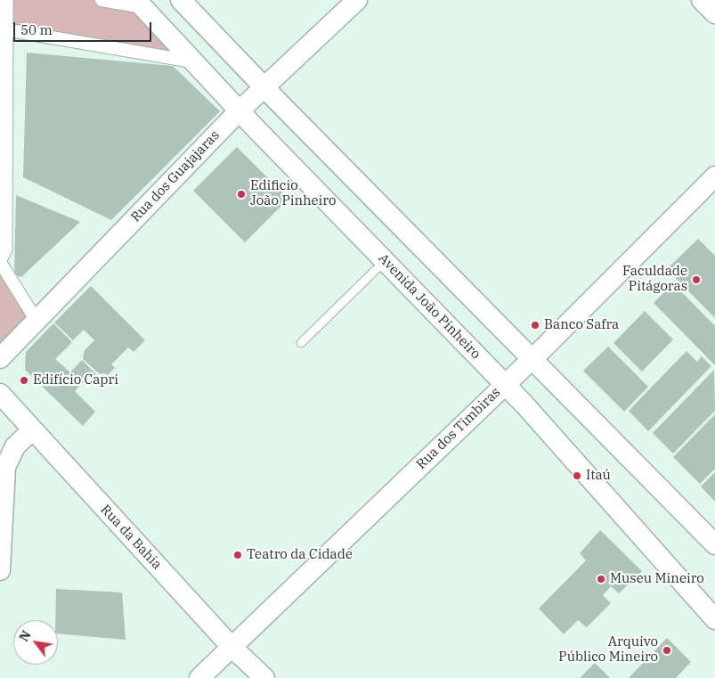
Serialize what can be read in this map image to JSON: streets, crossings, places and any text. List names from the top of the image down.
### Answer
{
  "streets": {
    "street": [
      "Rua dos Guajajaras",
      "Avenida João Pinheiro",
      "Rua dos Timbiras",
      "Rua da Bahia"
    ]
  },
  "crossings": [
    ["Rua dos Guajajaras", "Avenida João Pinheiro"],
    ["Avenida João Pinheiro", "Rua dos Timbiras"],
    ["Rua dos Timbiras", "Rua da Bahia"]
  ],
  "places": [
    "Edificio João Pinheiro",
    "Faculdade Pitágoras",
    "Banco Safra",
    "Edifício Capri",
    "Itaú",
    "Teatro da Cidade",
    "Museu Mineiro",
    "Arquivo Público Mineiro"
  ],
  "scale_bar": "50 m",
  "north": "top left"
}
